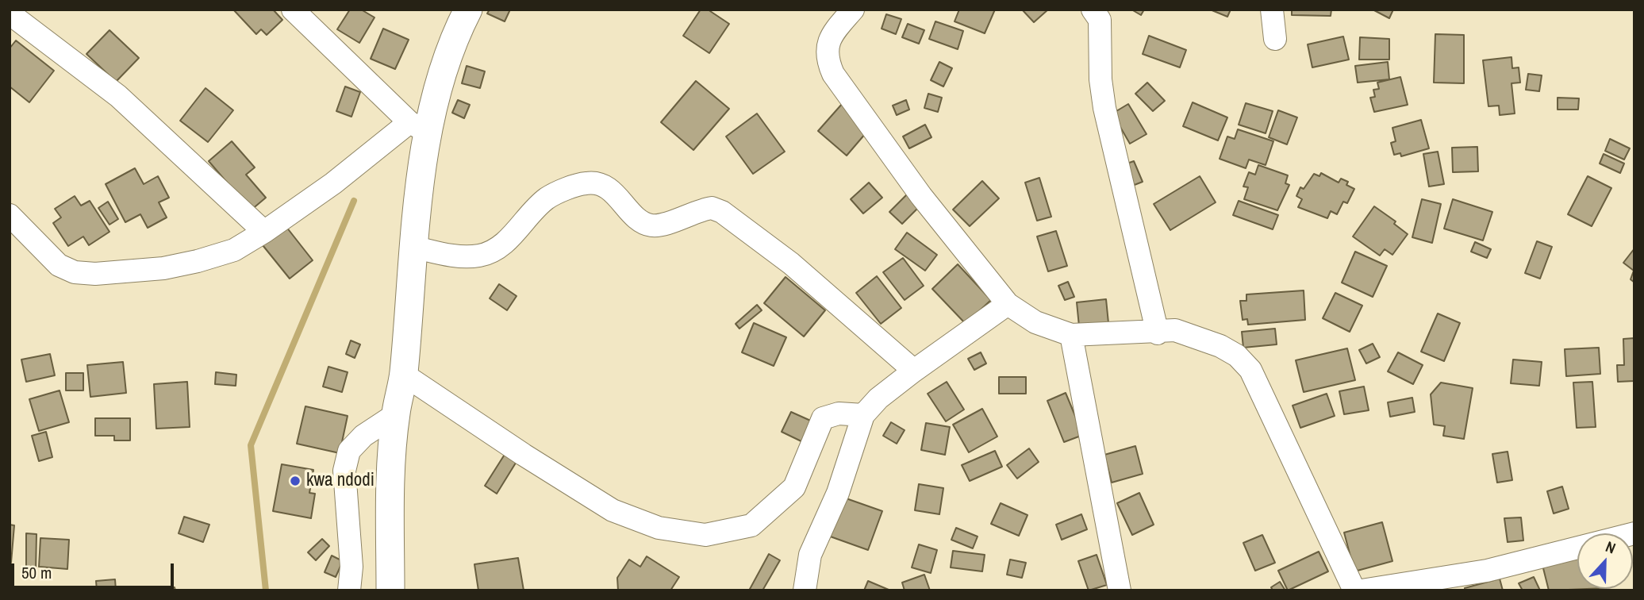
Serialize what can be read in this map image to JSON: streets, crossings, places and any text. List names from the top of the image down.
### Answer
{
  "places": ["kwa ndodi"],
  "scale_bar": "50 m",
  "north": "top"
}
